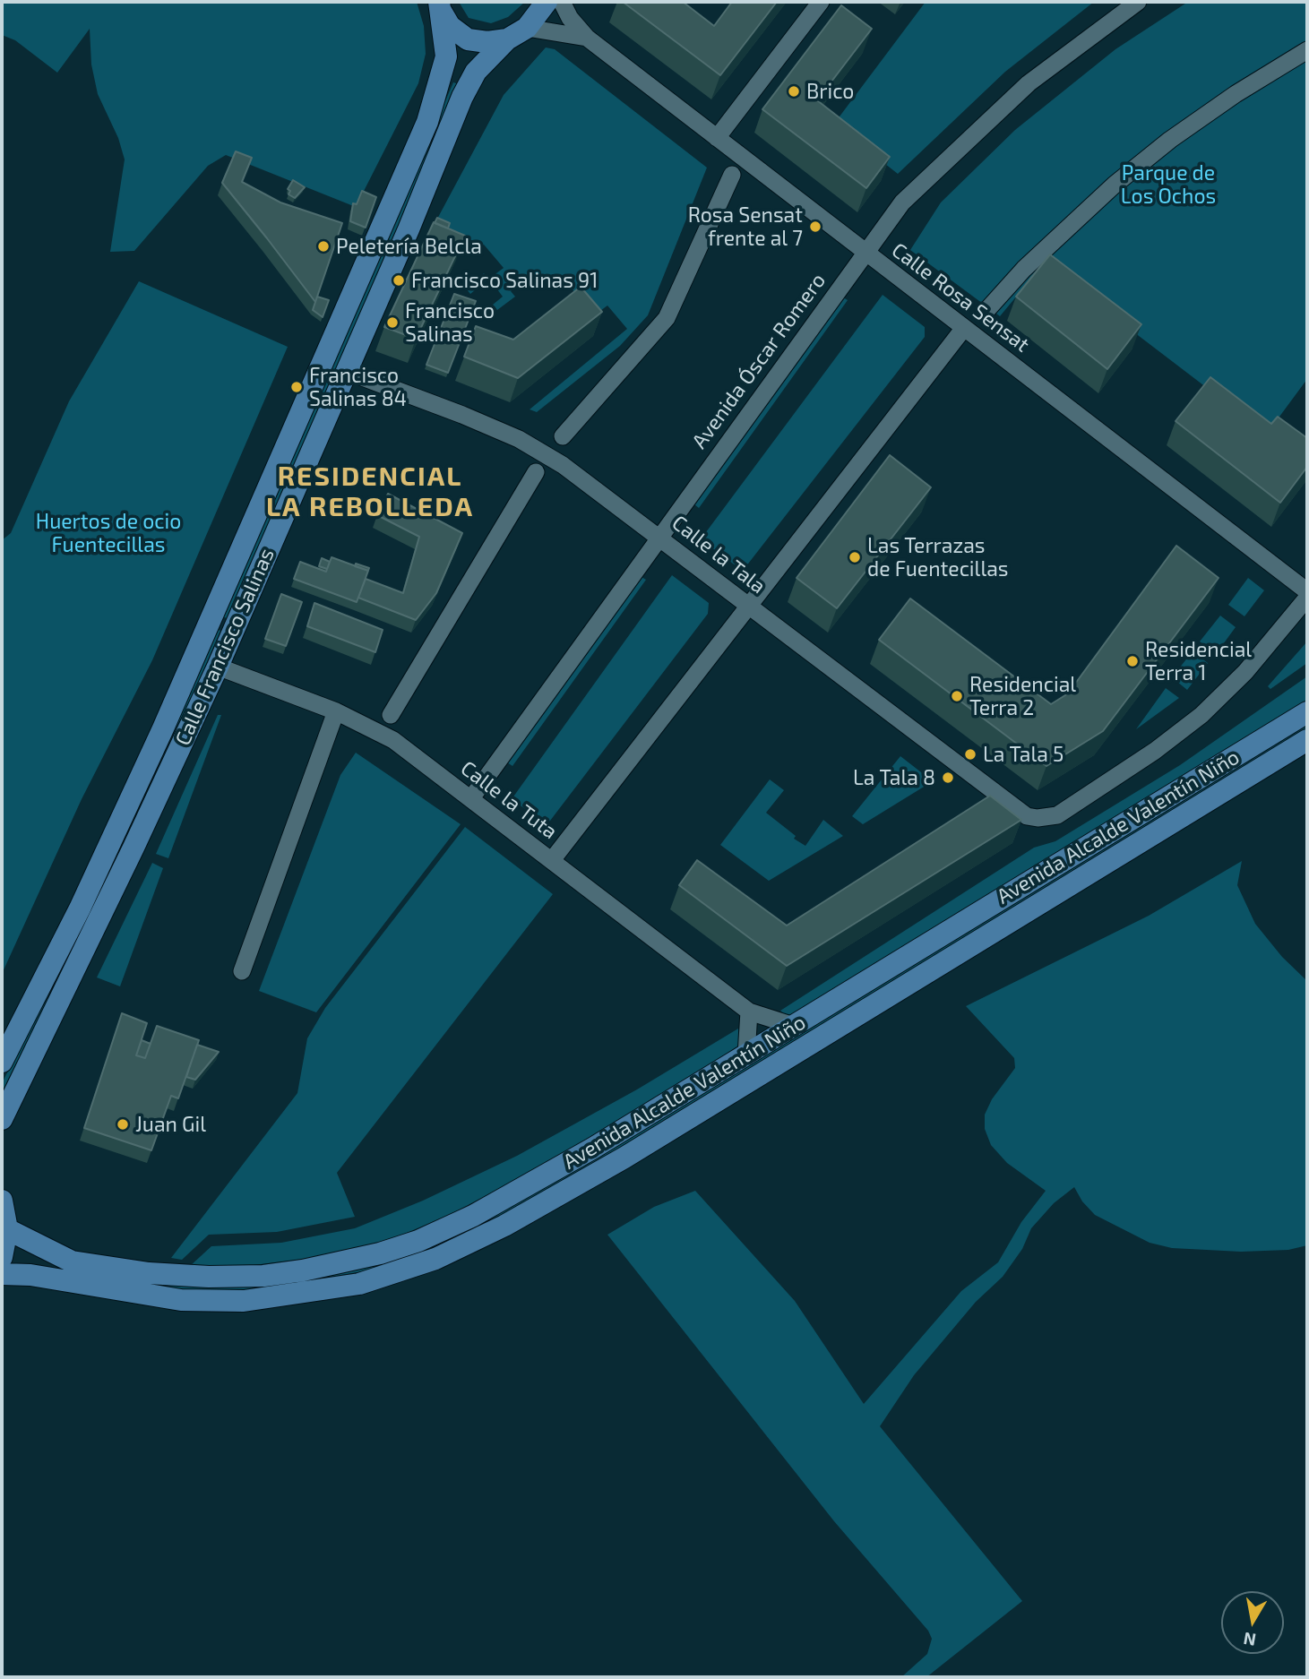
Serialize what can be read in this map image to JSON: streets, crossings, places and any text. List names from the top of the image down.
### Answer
{
  "streets": {
    "main road": ["Calle Francisco Salinas", "Avenida Alcalde Valentín Niño"],
    "street": [
      "Calle Rosa Sensat",
      "Avenida Óscar Romero",
      "Calle la Tala",
      "Calle la Tuta"
    ]
  },
  "crossings": [
    ["Calle Rosa Sensat", "Avenida Óscar Romero"],
    ["Avenida Óscar Romero", "Calle la Tala"],
    ["Avenida Óscar Romero", "Calle la Tuta"],
    ["Calle la Tala", "Calle Francisco Salinas"],
    ["Calle Francisco Salinas", "Calle la Tuta"],
    ["Calle la Tuta", "Avenida Alcalde Valentín Niño"]
  ],
  "districts": ["RESIDENCIAL LA REBOLLEDA"],
  "parks": ["Parque de Los Ochos", "Huertos de ocio Fuentecillas"],
  "places": [
    "Brico",
    "Rosa Sensat frente al 7",
    "Peletería Belcla",
    "Francisco Salinas 91",
    "Francisco Salinas",
    "Francisco Salinas 84",
    "Las Terrazas de Fuentecillas",
    "Residencial Terra 1",
    "Residencial Terra 2",
    "La Tala 5",
    "La Tala 8",
    "Juan Gil"
  ],
  "north": "bottom"
}
